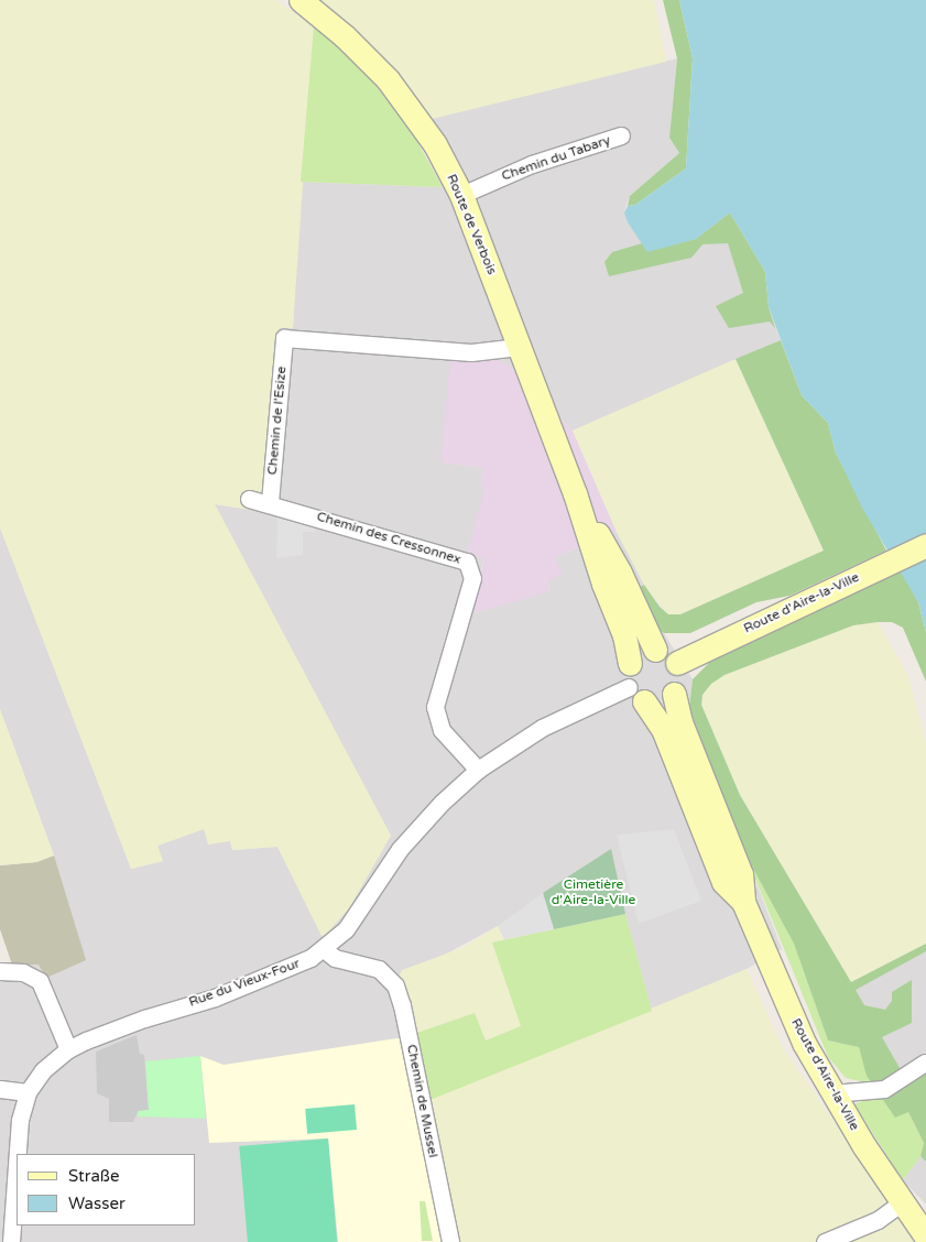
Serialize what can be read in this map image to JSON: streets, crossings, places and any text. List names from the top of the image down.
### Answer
{
  "streets": {
    "main road": ["Route de Verbois", "Route d'Aire-la-Ville"],
    "street": [
      "Chemin du Tabary",
      "Chemin de l'Esize",
      "Chemin des Cressonnex",
      "Rue du Vieux-Four",
      "Chemin de Mussel"
    ]
  },
  "crossings": [
    ["Chemin du Tabary", "Route de Verbois"],
    ["Route de Verbois", "Chemin de l'Esize"],
    ["Route de Verbois", "Route d'Aire-la-Ville"],
    ["Route de Verbois", "Rue du Vieux-Four"],
    ["Chemin de l'Esize", "Chemin des Cressonnex"],
    ["Chemin des Cressonnex", "Rue du Vieux-Four"],
    ["Route d'Aire-la-Ville", "Rue du Vieux-Four"],
    ["Rue du Vieux-Four", "Chemin de Mussel"]
  ],
  "parks": ["Cimetière d'Aire-la-Ville"],
  "legend": ["Straße", "Wasser"]
}
